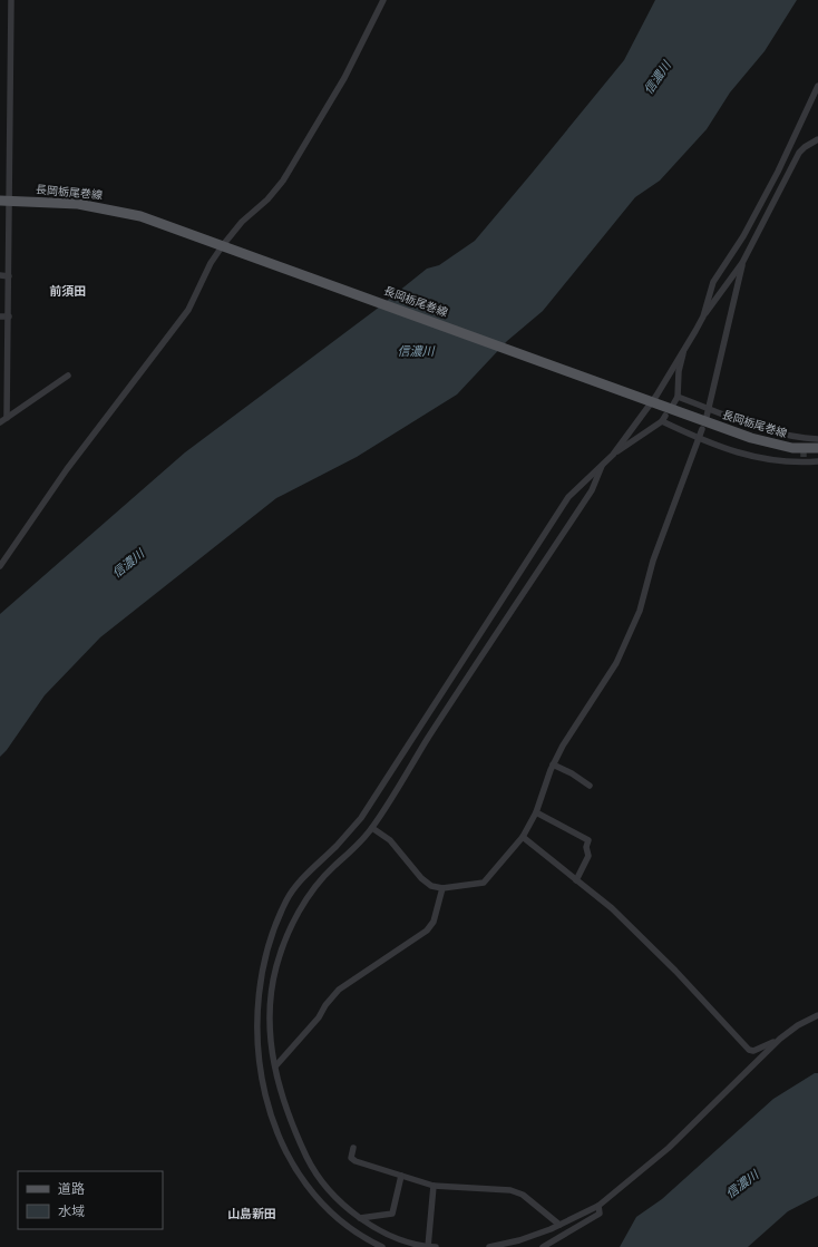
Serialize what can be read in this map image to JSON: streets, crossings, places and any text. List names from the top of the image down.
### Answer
{
  "streets": {
    "main road": ["長岡栃尾巻線"]
  },
  "districts": ["前須田", "山島新田"],
  "water": ["信濃川"],
  "legend": ["道路", "水域"]
}
